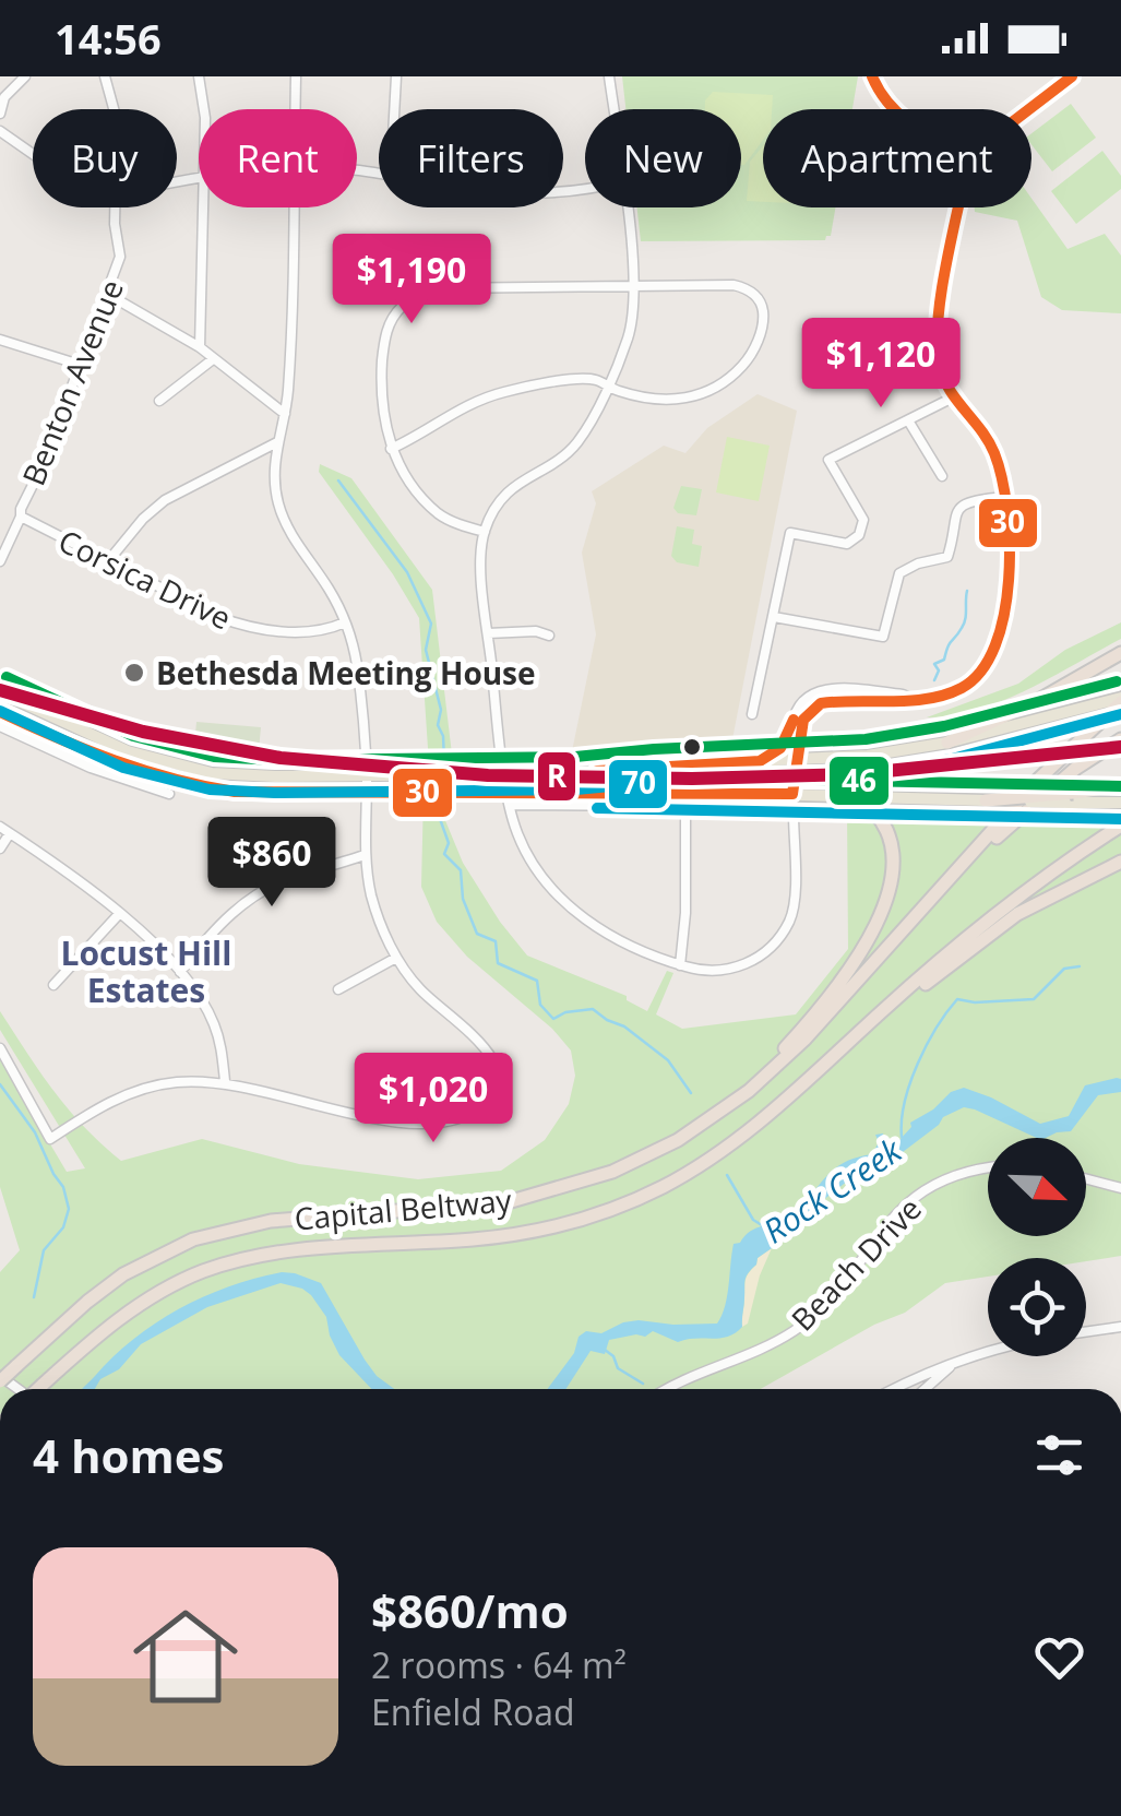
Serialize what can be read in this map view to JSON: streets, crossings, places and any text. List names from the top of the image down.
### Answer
{
  "streets": {
    "highway": ["Capital Beltway"],
    "street": ["Benton Avenue", "Corsica Drive", "Beach Drive"]
  },
  "crossings": [
    ["Benton Avenue", "Corsica Drive"]
  ],
  "districts": ["Locust Hill Estates"],
  "water": ["Rock Creek"],
  "places": ["Bethesda Meeting House"],
  "lines": [
    "transit line 30",
    "transit line 46",
    "transit line R",
    "transit line 70"
  ],
  "north": "bottom right",
  "page": {
    "status": "14:56",
    "chip": [
      "Buy",
      "Rent",
      "Filters",
      "New",
      "Apartment"
    ],
    "price": [
      "$1,190",
      "$1,120",
      "$860",
      "$1,020"
    ],
    "heading": "4 homes",
    "list": [
      {
        "name": "$860/mo",
        "note": "2 rooms · 64 m² · Enfield Road"
      }
    ]
  }
}
